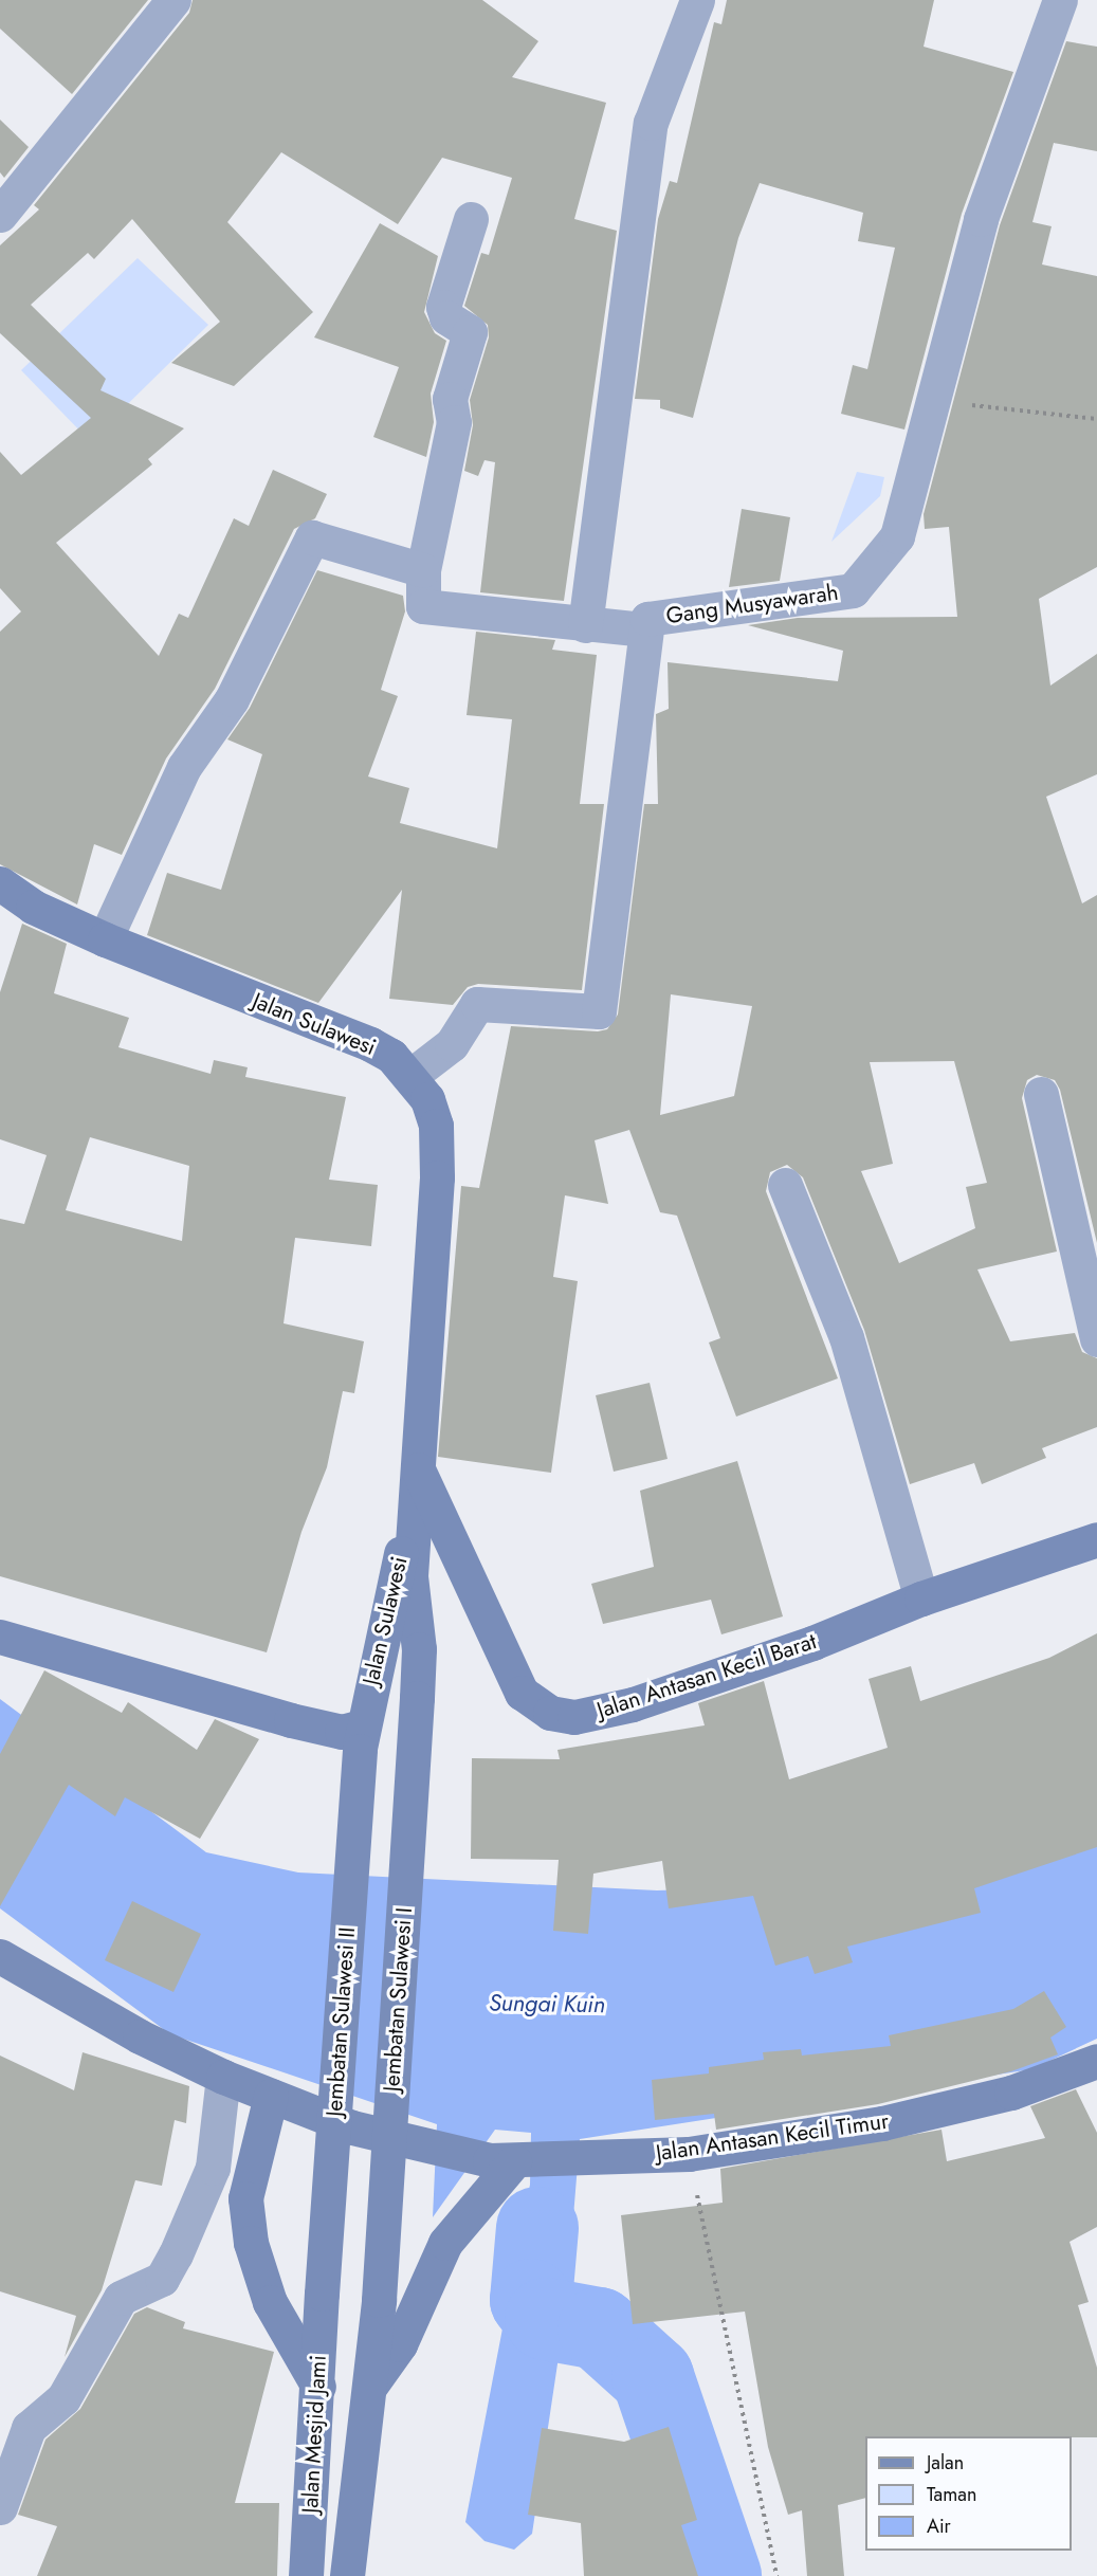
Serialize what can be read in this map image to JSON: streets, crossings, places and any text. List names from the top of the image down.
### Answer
{
  "streets": {
    "street": [
      "Gang Musyawarah",
      "Jalan Sulawesi",
      "Jalan Antasan Kecil Barat",
      "Jembatan Sulawesi I",
      "Jembatan Sulawesi II",
      "Jalan Antasan Kecil Timur",
      "Jalan Mesjid Jami"
    ]
  },
  "crossings": [
    ["Gang Musyawarah", "Jalan Sulawesi"],
    ["Jalan Sulawesi", "Jalan Antasan Kecil Barat"],
    ["Jalan Sulawesi", "Jembatan Sulawesi I"],
    ["Jalan Sulawesi", "Jembatan Sulawesi II"],
    ["Jembatan Sulawesi I", "Jalan Mesjid Jami"],
    ["Jembatan Sulawesi II", "Jalan Mesjid Jami"]
  ],
  "water": ["Sungai Kuin"],
  "legend": ["Jalan", "Taman", "Air"]
}
